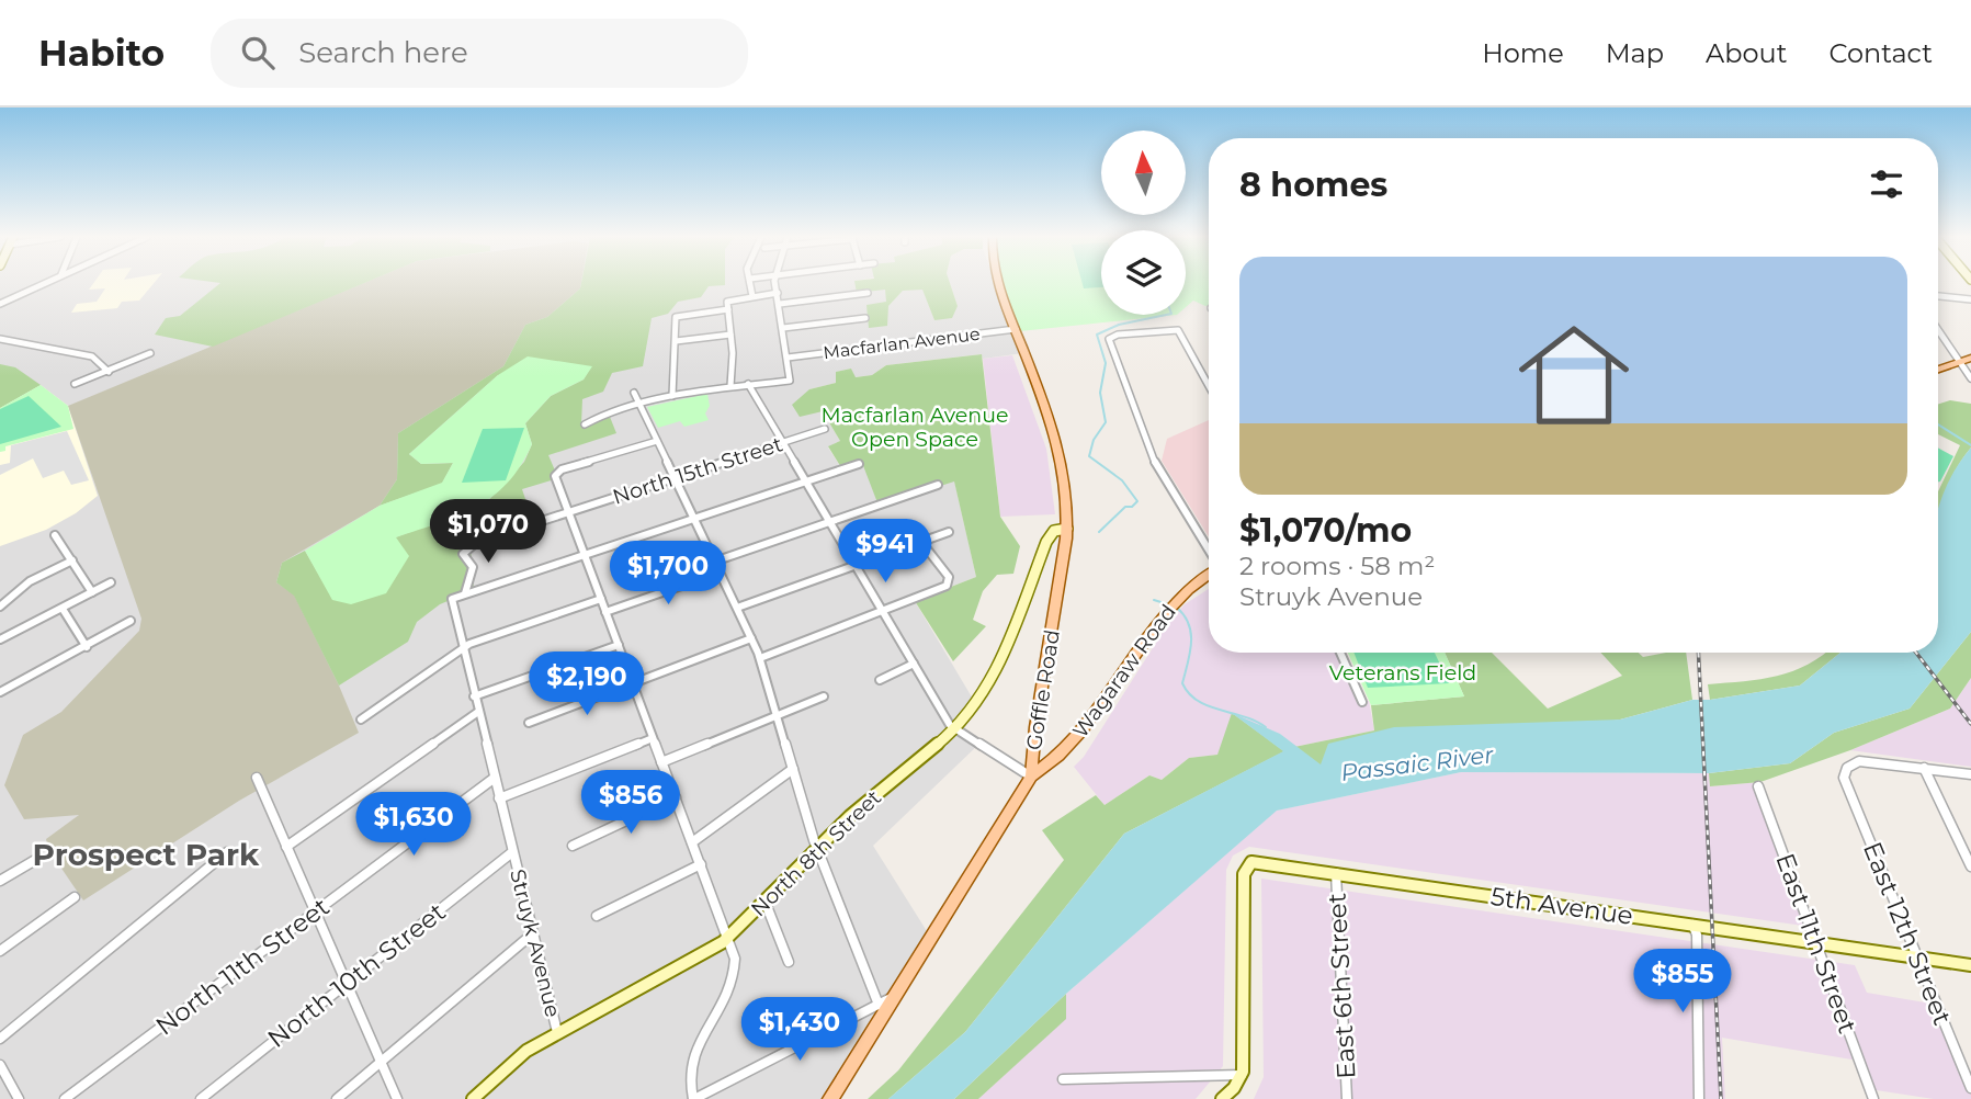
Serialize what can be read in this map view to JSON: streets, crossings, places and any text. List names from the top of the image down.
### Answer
{
  "streets": {
    "main road": [
      "Wagaraw Road",
      "Goffle Road",
      "North 8th Street",
      "5th Avenue"
    ],
    "street": [
      "Macfarlan Avenue",
      "North 15th Street",
      "East 12th Street",
      "Struyk Avenue",
      "East 11th Street",
      "North 11th Street",
      "North 10th Street",
      "East 6th Street"
    ]
  },
  "crossings": [
    ["Macfarlan Avenue", "Goffle Road"],
    ["North 15th Street", "Struyk Avenue"],
    ["Wagaraw Road", "Goffle Road"],
    ["Goffle Road", "North 8th Street"],
    ["North 8th Street", "Struyk Avenue"],
    ["5th Avenue", "East 12th Street"],
    ["5th Avenue", "East 11th Street"],
    ["5th Avenue", "East 6th Street"],
    ["Struyk Avenue", "North 11th Street"],
    ["Struyk Avenue", "North 10th Street"]
  ],
  "districts": ["Prospect Park"],
  "water": ["Passaic River"],
  "parks": ["Macfarlan Avenue Open Space", "Veterans Field"],
  "north": "top",
  "page": {
    "header": "Habito",
    "search": "Search here",
    "nav": [
      "Home",
      "Map",
      "About",
      "Contact"
    ],
    "heading": "8 homes",
    "list": [
      {
        "name": "$1,070/mo",
        "note": "2 rooms · 58 m² · Struyk Avenue"
      }
    ],
    "price": [
      "$1,070",
      "$941",
      "$1,700",
      "$2,190",
      "$856",
      "$1,630",
      "$855",
      "$1,430"
    ]
  }
}
